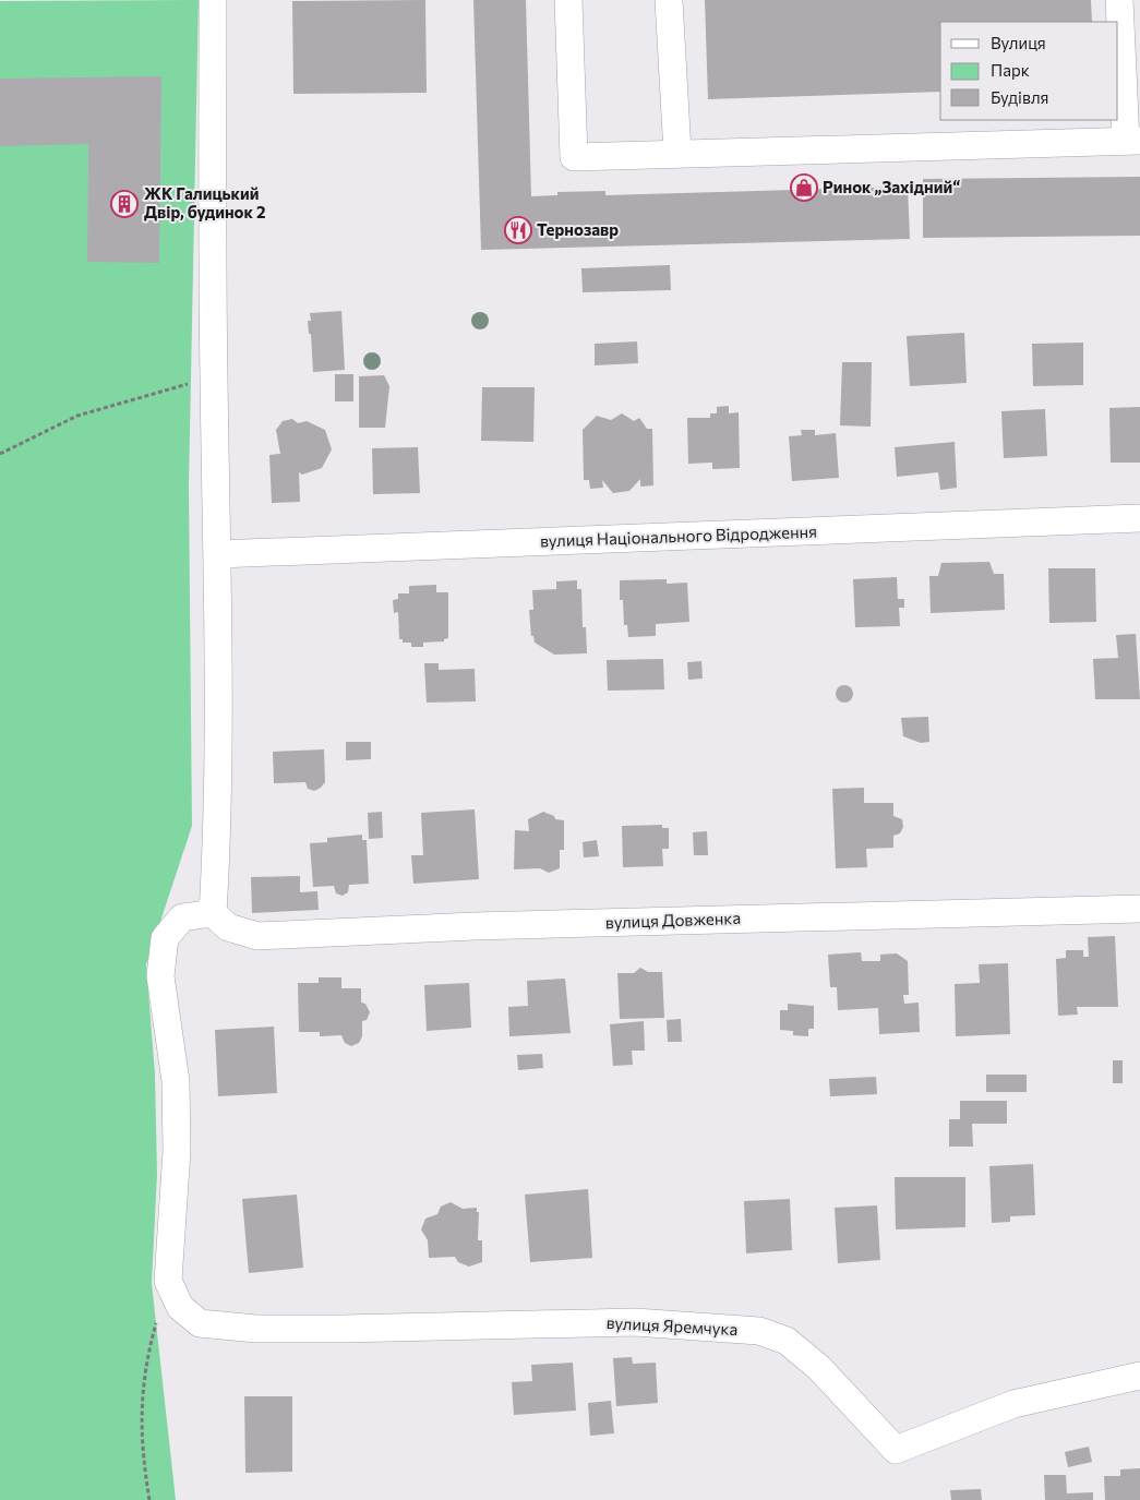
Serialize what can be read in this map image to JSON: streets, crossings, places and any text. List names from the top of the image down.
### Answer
{
  "streets": {
    "street": ["вулиця Національного Відродження", "вулиця Довженка", "вулиця Яремчука"]
  },
  "places": {
    "shop": ["Ринок „Західний“"],
    "building": ["ЖК Галицький Двір, будинок 2"],
    "restaurant": ["Тернозавр"]
  },
  "legend": ["Вулиця", "Парк", "Будівля"]
}
